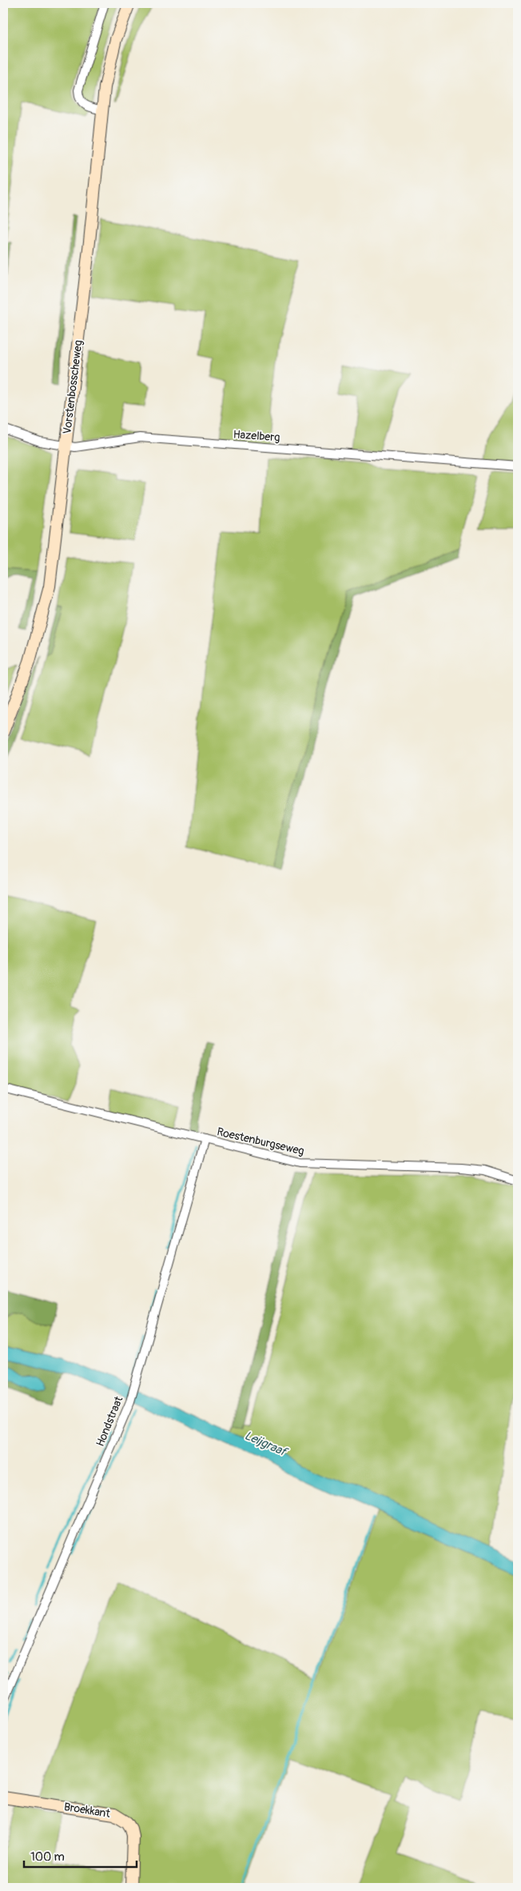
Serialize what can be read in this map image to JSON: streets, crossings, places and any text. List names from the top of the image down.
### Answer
{
  "streets": {
    "street": [
      "Vorstenbosscheweg",
      "Hazelberg",
      "Roestenburgseweg",
      "Hondstraat",
      "Broekkant"
    ]
  },
  "crossings": [
    ["Vorstenbosscheweg", "Hazelberg"],
    ["Roestenburgseweg", "Hondstraat"]
  ],
  "water": ["Leijgraaf"],
  "scale_bar": "100 m"
}
